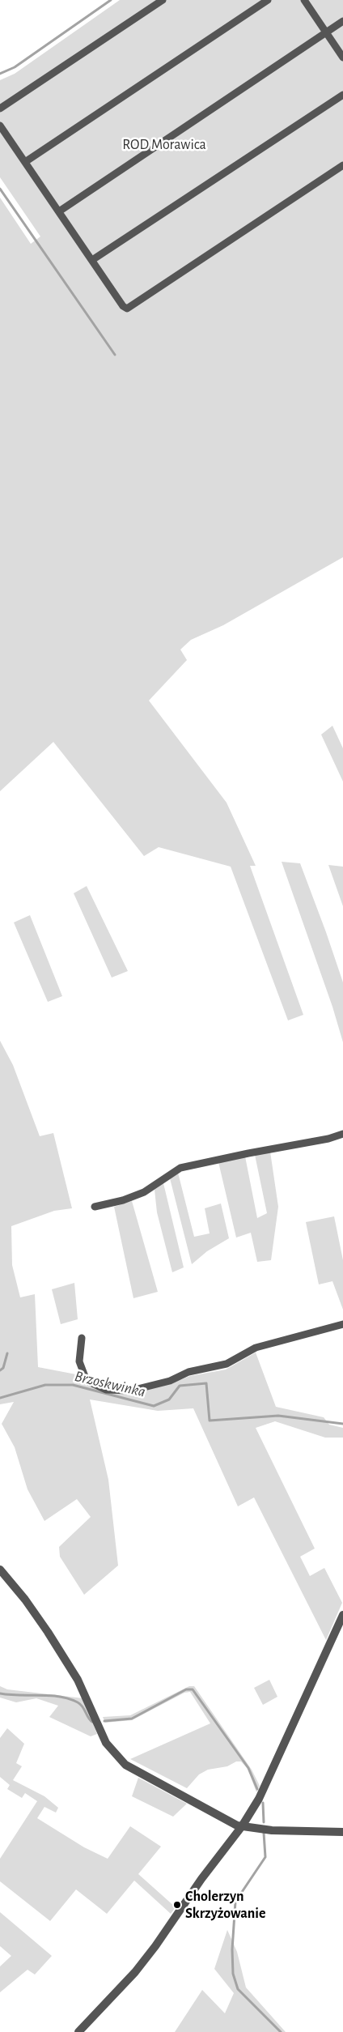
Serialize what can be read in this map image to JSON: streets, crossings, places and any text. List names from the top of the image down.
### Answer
{
  "water": ["Brzoskwinka"],
  "parks": ["ROD Morawica"],
  "places": ["Cholerzyn Skrzyżowanie"]
}
